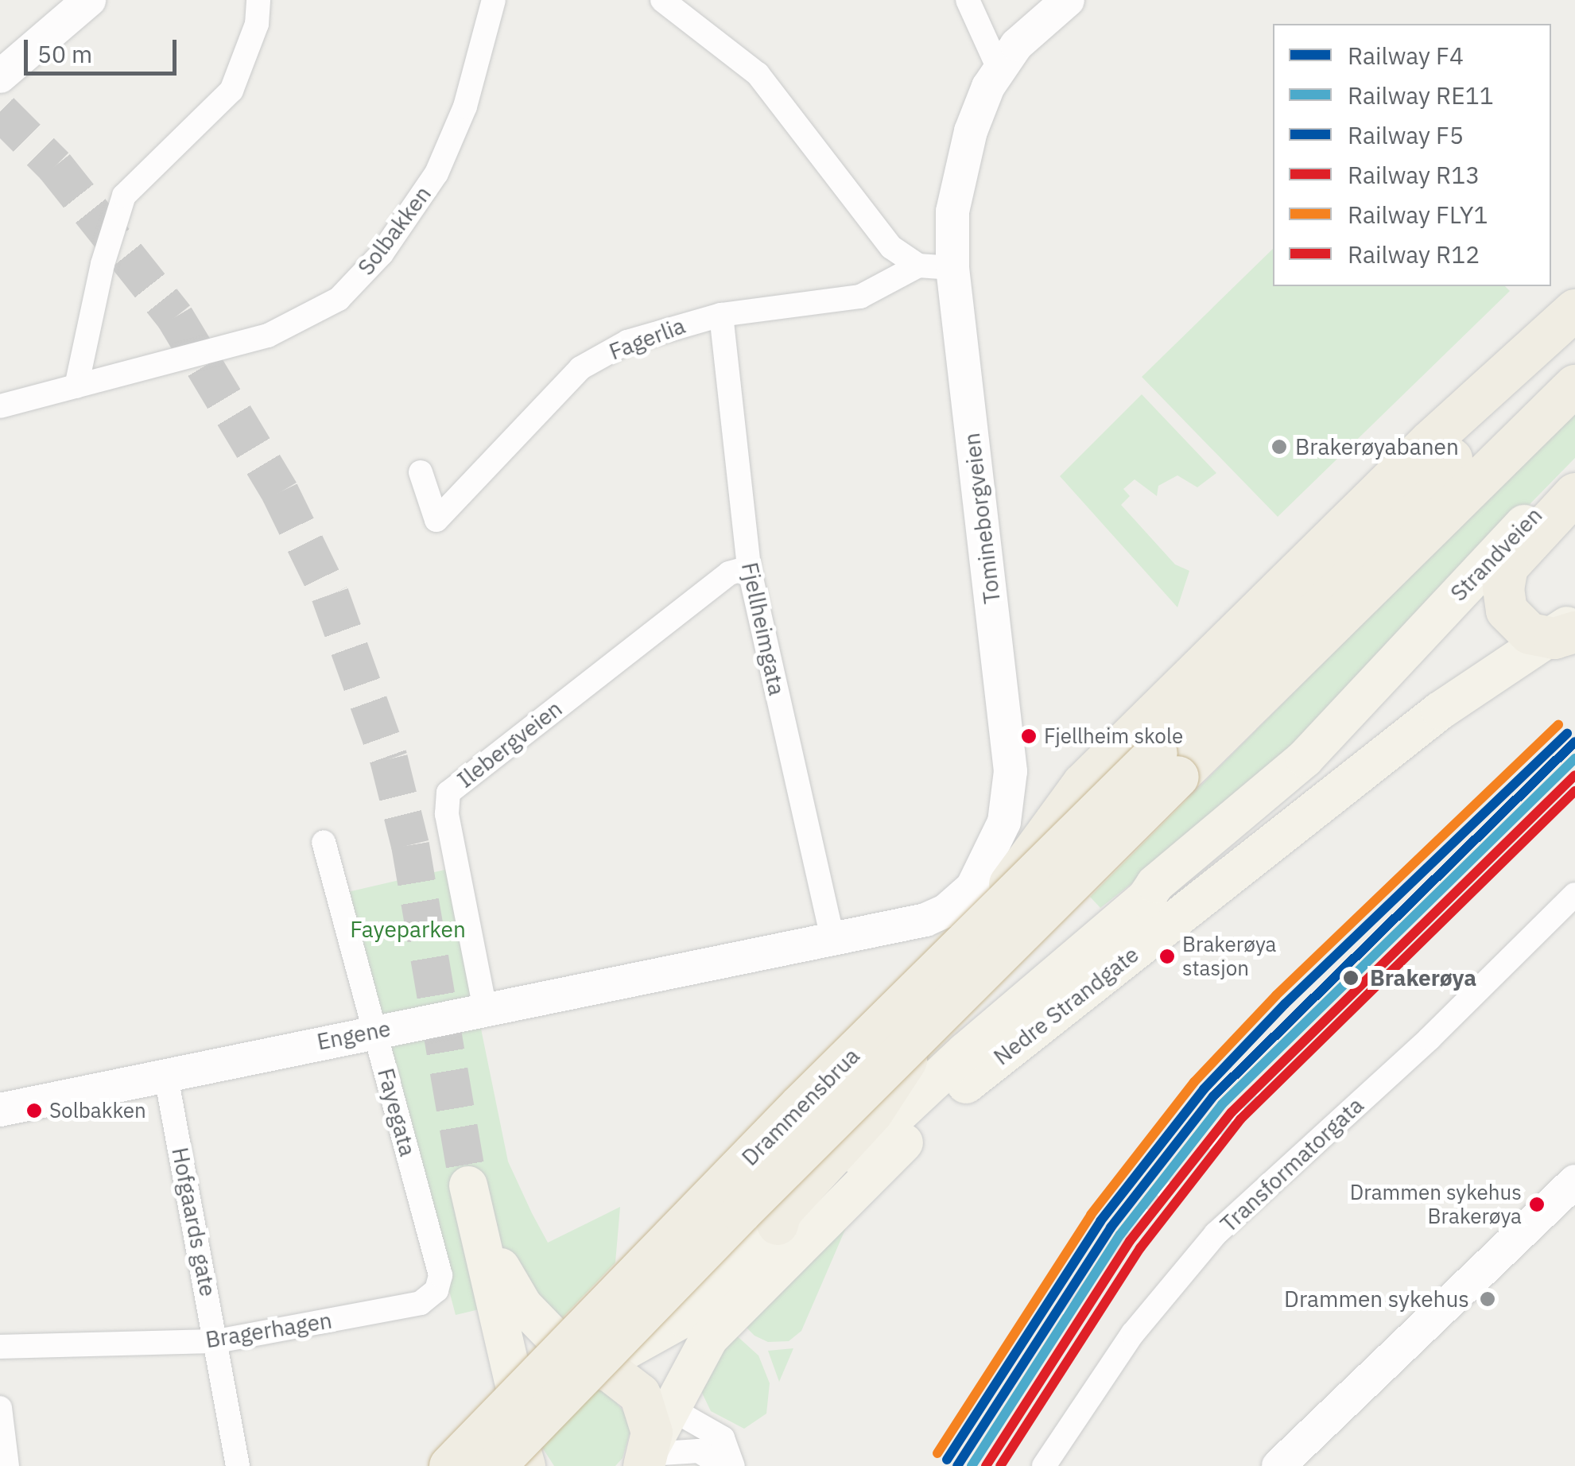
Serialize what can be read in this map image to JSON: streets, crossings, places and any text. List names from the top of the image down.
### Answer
{
  "streets": {
    "highway": ["Drammensbrua"],
    "main road": [
      "Tomineborgveien",
      "Strandveien",
      "Nedre Strandgate",
      "Engene"
    ],
    "street": [
      "Solbakken",
      "Fagerlia",
      "Fjellheimgata",
      "Ilebergveien",
      "Fayegata",
      "Transformatorgata",
      "Hofgaards gate",
      "Bragerhagen"
    ]
  },
  "crossings": [
    ["Fagerlia", "Fjellheimgata"],
    ["Tomineborgveien", "Fjellheimgata"],
    ["Tomineborgveien", "Engene"],
    ["Strandveien", "Nedre Strandgate"],
    ["Fjellheimgata", "Ilebergveien"],
    ["Ilebergveien", "Engene"],
    ["Engene", "Fayegata"],
    ["Engene", "Hofgaards gate"],
    ["Fayegata", "Bragerhagen"],
    ["Hofgaards gate", "Bragerhagen"]
  ],
  "parks": ["Fayeparken"],
  "places": [
    "Brakerøyabanen",
    "Fjellheim skole",
    "Brakerøya stasjon",
    "Brakerøya",
    "Solbakken",
    "Drammen sykehus Brakerøya",
    "Drammen sykehus"
  ],
  "lines": [
    "rail line FLY1",
    "rail line F5",
    "rail line F4",
    "rail line RE11",
    "rail line R13",
    "rail line R12"
  ],
  "legend": [
    "Railway F4",
    "Railway RE11",
    "Railway F5",
    "Railway R13",
    "Railway FLY1",
    "Railway R12"
  ],
  "scale_bar": "50 m"
}
